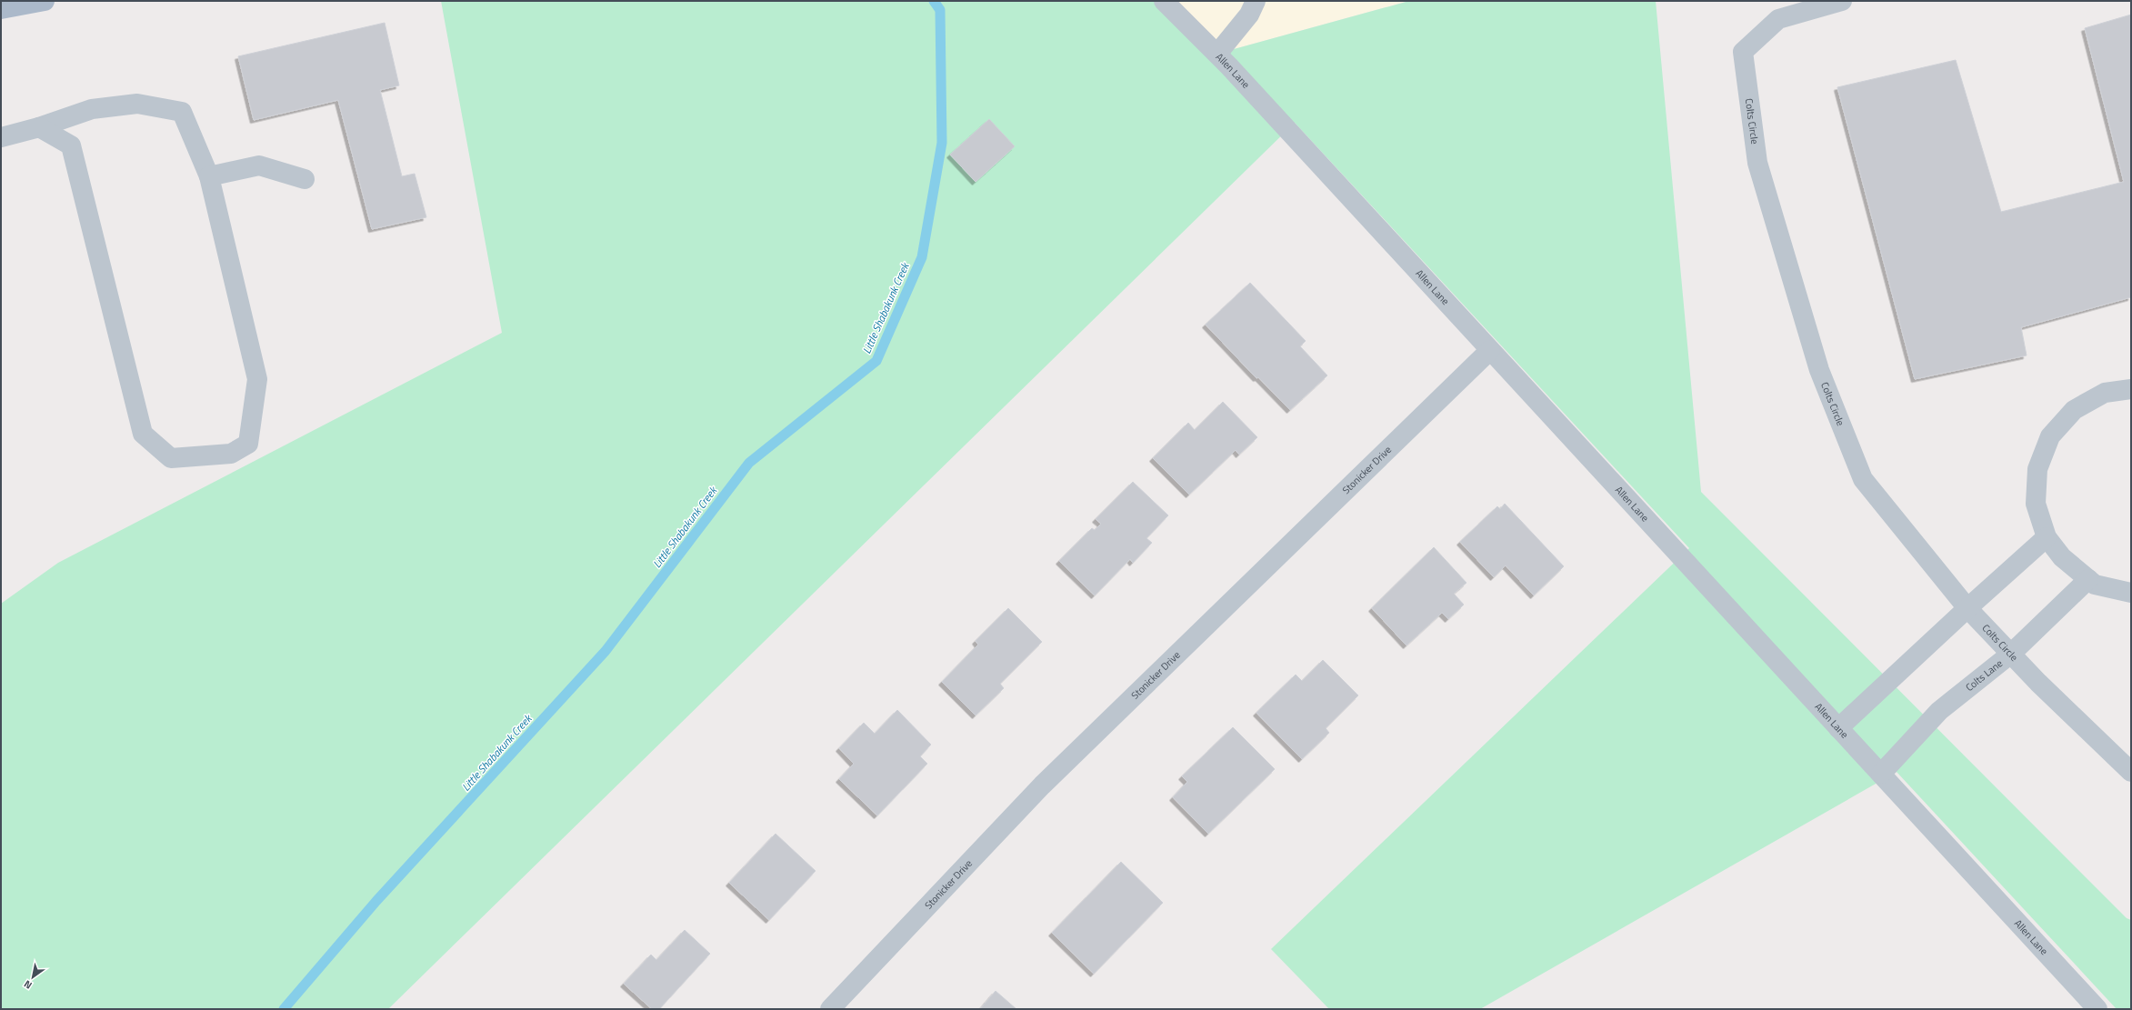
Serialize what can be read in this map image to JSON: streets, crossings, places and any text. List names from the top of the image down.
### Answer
{
  "streets": {
    "street": [
      "Allen Lane",
      "Colts Circle",
      "Stonicker Drive",
      "Colts Lane"
    ]
  },
  "crossings": [
    ["Allen Lane", "Stonicker Drive"],
    ["Allen Lane", "Colts Lane"],
    ["Colts Circle", "Colts Lane"]
  ],
  "water": ["Little Shabakunk Creek"],
  "north": "bottom left"
}
